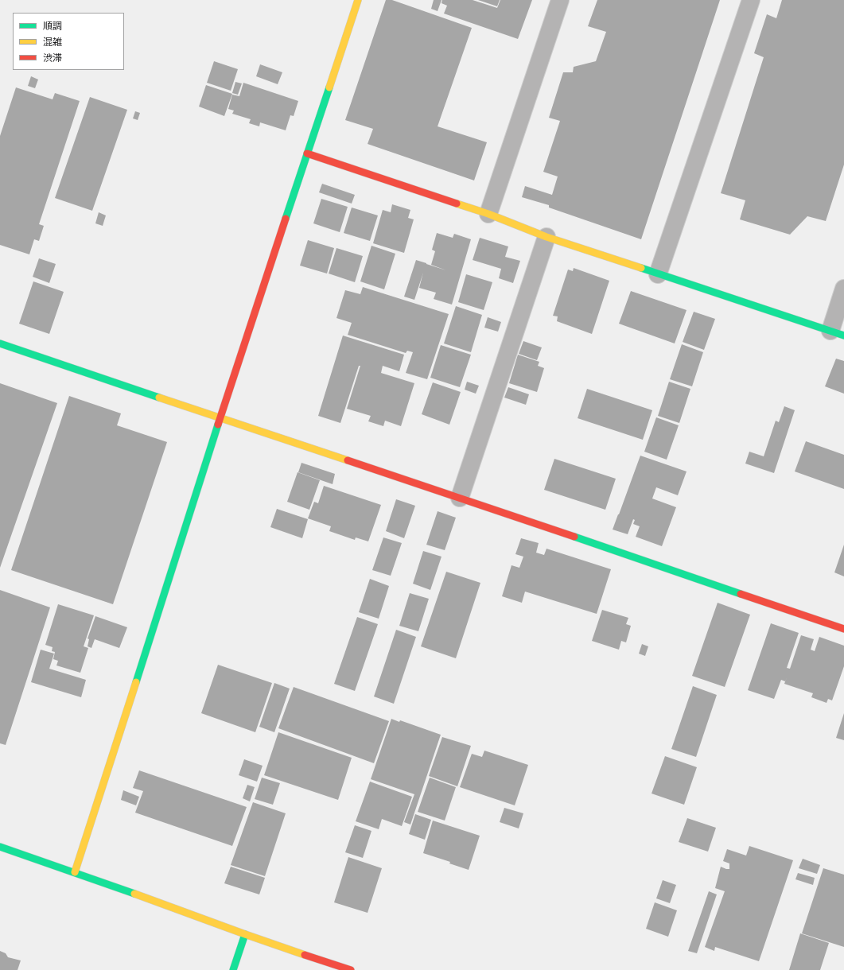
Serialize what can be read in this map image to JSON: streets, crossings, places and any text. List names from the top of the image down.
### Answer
{
  "legend": ["順調", "混雑", "渋滞"]
}
